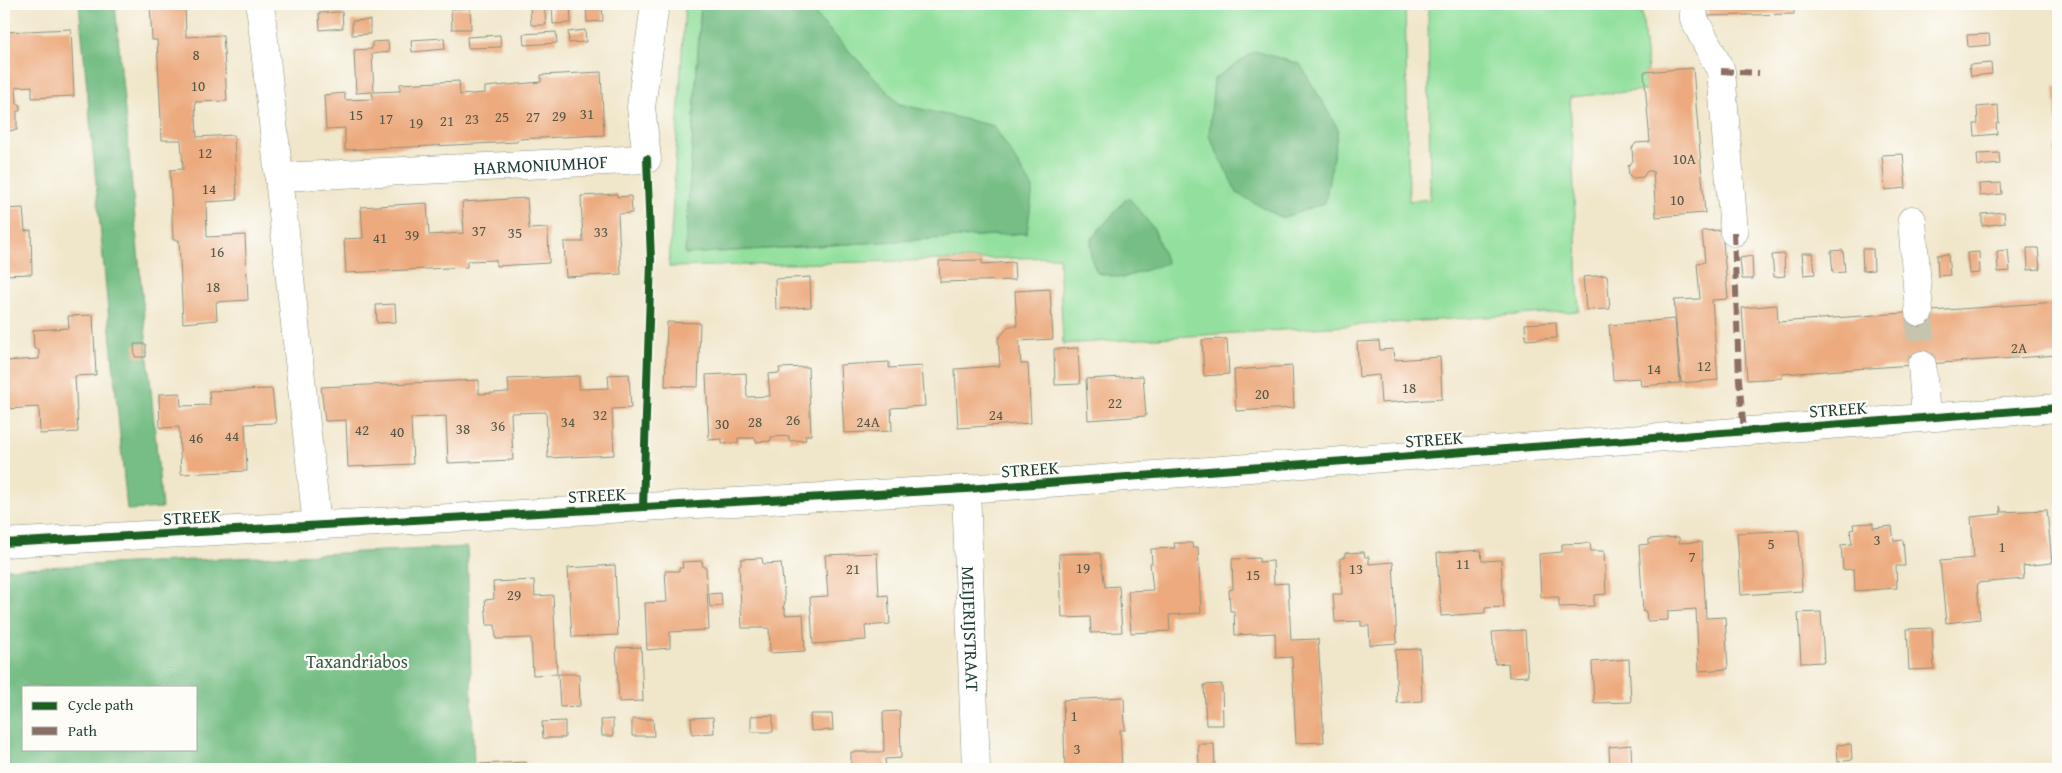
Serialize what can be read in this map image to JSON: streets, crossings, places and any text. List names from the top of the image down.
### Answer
{
  "streets": {
    "street": ["HARMONIUMHOF", "STREEK", "MEIJERIJSTRAAT"]
  },
  "crossings": [
    ["STREEK", "MEIJERIJSTRAAT"]
  ],
  "parks": ["Taxandriabos"],
  "house_numbers": [
    "8",
    "10",
    "31",
    "15",
    "29",
    "25",
    "27",
    "17",
    "23",
    "21",
    "19",
    "12",
    "10A",
    "14",
    "10",
    "37",
    "33",
    "35",
    "39",
    "41",
    "16",
    "18",
    "2A",
    "12",
    "14",
    "18",
    "20",
    "22",
    "32",
    "24",
    "26",
    "34",
    "28",
    "24A",
    "30",
    "36",
    "38",
    "42",
    "40",
    "44",
    "46",
    "3",
    "5",
    "1",
    "7",
    "11",
    "19",
    "21",
    "13",
    "15",
    "29",
    "1",
    "3"
  ],
  "legend": ["Cycle path", "Path"]
}
